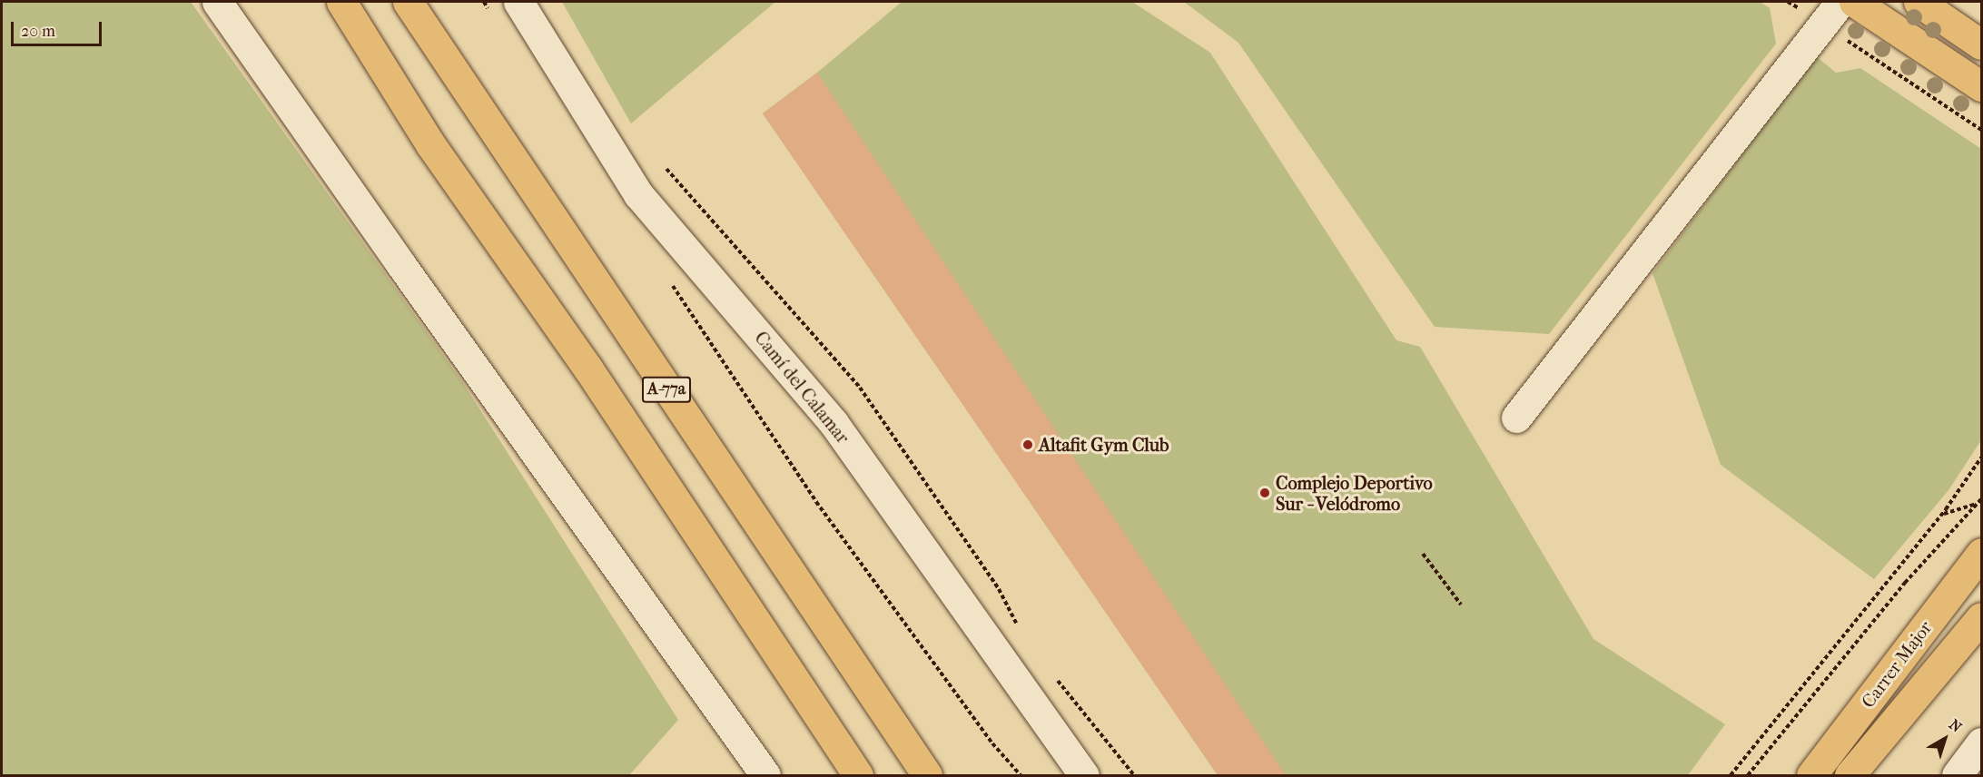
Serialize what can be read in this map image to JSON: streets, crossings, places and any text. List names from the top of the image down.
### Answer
{
  "streets": {
    "main road": ["A-77a", "Carrer Major"],
    "street": ["Camí del Calamar"]
  },
  "places": ["Altafit Gym Club", "Complejo Deportivo Sur - Velódromo"],
  "scale_bar": "20 m",
  "north": "top right"
}
